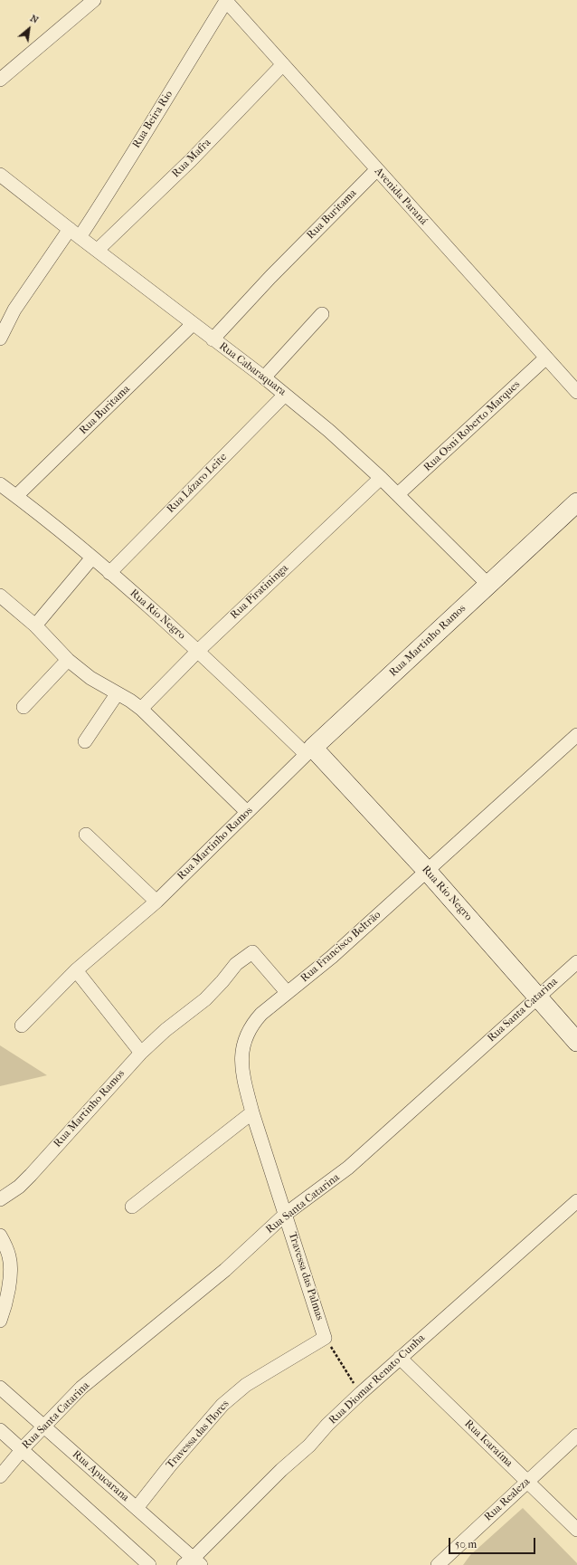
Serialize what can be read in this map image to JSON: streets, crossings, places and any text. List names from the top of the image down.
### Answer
{
  "streets": {
    "street": [
      "Rua Beira Rio",
      "Rua Mafra",
      "Avenida Paraná",
      "Rua Buritama",
      "Rua Cabaraquara",
      "Rua Osni Roberto Marques",
      "Rua Lázaro Leite",
      "Rua Piratininga",
      "Rua Rio Negro",
      "Rua Martinho Ramos",
      "Rua Francisco Beltrão",
      "Rua Santa Catarina",
      "Travessa das Palmas",
      "Rua Diomar Renato Cunha",
      "Travessa das Flores",
      "Rua Icaraíma",
      "Rua Apucarana",
      "Rua Realeza"
    ]
  },
  "crossings": [
    ["Rua Beira Rio", "Avenida Paraná"],
    ["Rua Beira Rio", "Rua Cabaraquara"],
    ["Rua Mafra", "Avenida Paraná"],
    ["Rua Mafra", "Rua Cabaraquara"],
    ["Avenida Paraná", "Rua Buritama"],
    ["Avenida Paraná", "Rua Osni Roberto Marques"],
    ["Rua Buritama", "Rua Cabaraquara"],
    ["Rua Buritama", "Rua Rio Negro"],
    ["Rua Cabaraquara", "Rua Osni Roberto Marques"],
    ["Rua Cabaraquara", "Rua Lázaro Leite"],
    ["Rua Cabaraquara", "Rua Piratininga"],
    ["Rua Cabaraquara", "Rua Martinho Ramos"],
    ["Rua Lázaro Leite", "Rua Rio Negro"],
    ["Rua Piratininga", "Rua Rio Negro"],
    ["Rua Rio Negro", "Rua Martinho Ramos"],
    ["Rua Rio Negro", "Rua Francisco Beltrão"],
    ["Rua Rio Negro", "Rua Santa Catarina"],
    ["Rua Martinho Ramos", "Rua Francisco Beltrão"],
    ["Rua Francisco Beltrão", "Rua Santa Catarina"],
    ["Rua Francisco Beltrão", "Travessa das Palmas"],
    ["Rua Santa Catarina", "Travessa das Palmas"],
    ["Rua Santa Catarina", "Rua Apucarana"],
    ["Travessa das Palmas", "Travessa das Flores"],
    ["Rua Diomar Renato Cunha", "Rua Icaraíma"],
    ["Rua Diomar Renato Cunha", "Rua Apucarana"],
    ["Travessa das Flores", "Rua Apucarana"],
    ["Rua Icaraíma", "Rua Realeza"]
  ],
  "scale_bar": "50 m",
  "north": "top right"
}
